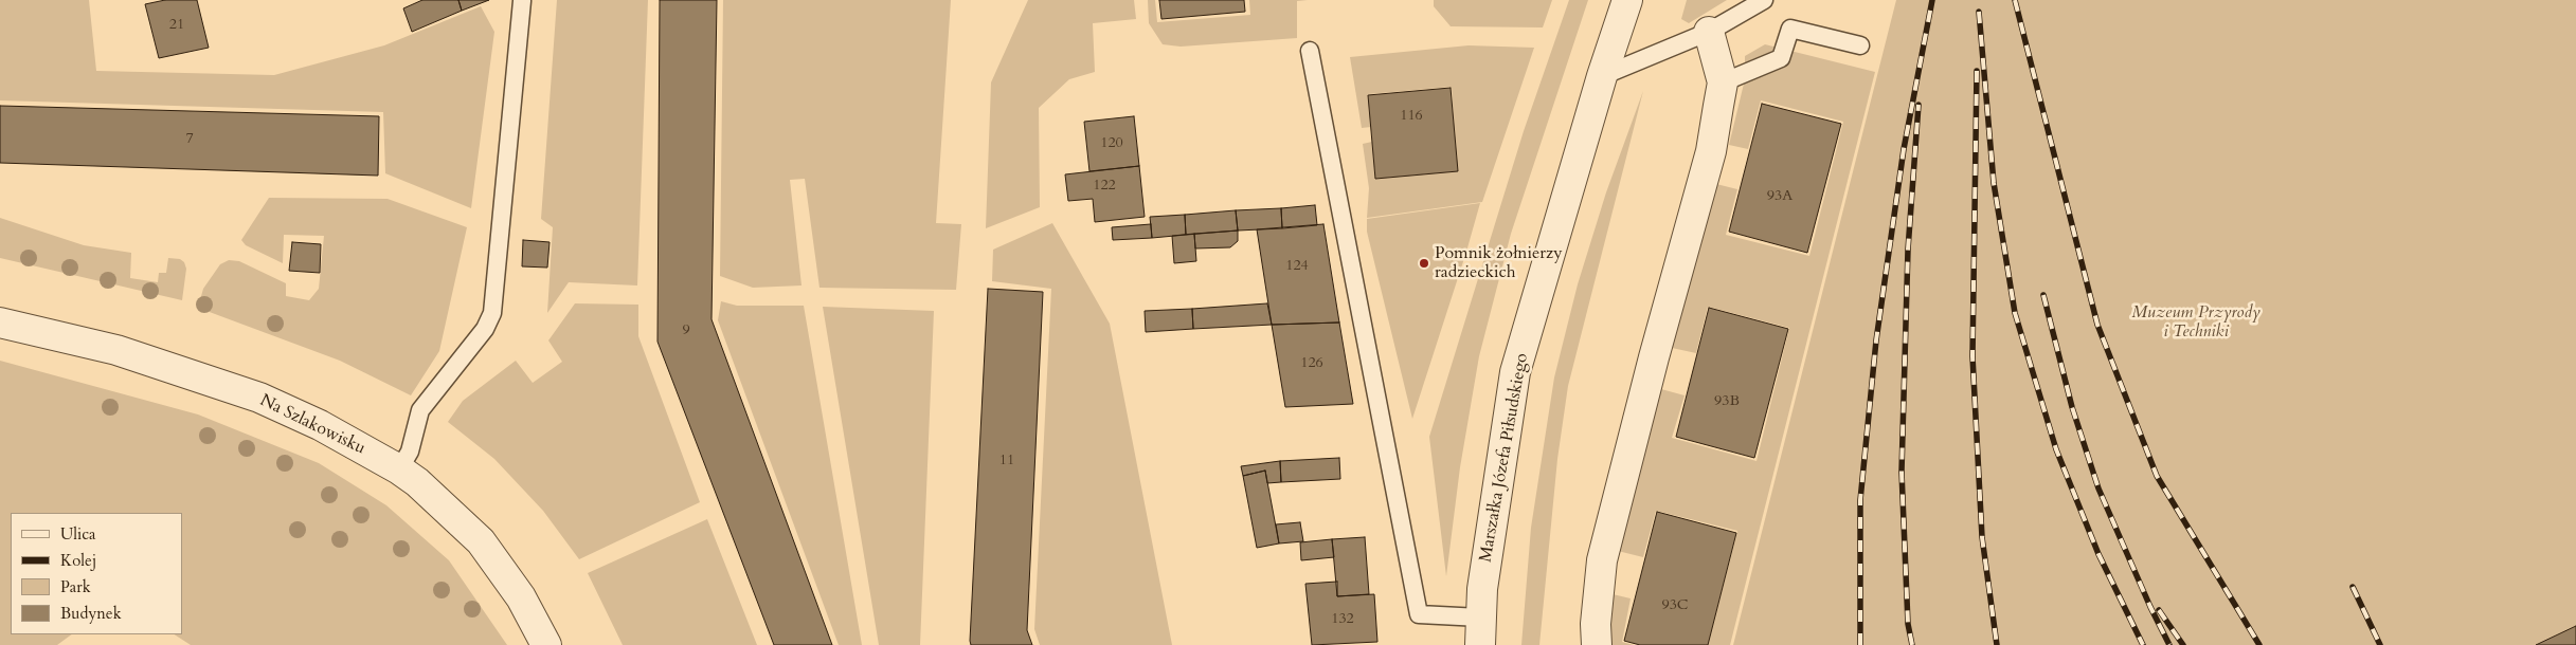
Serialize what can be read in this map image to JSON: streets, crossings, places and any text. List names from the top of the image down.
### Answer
{
  "streets": {
    "street": ["Na Szlakowisku", "Marszałka Józefa Piłsudskiego"]
  },
  "parks": ["Muzeum Przyrody i Techniki"],
  "places": ["Pomnik żołnierzy radzieckich"],
  "house_numbers": [
    "21",
    "116",
    "7",
    "120",
    "122",
    "93A",
    "124",
    "9",
    "126",
    "93B",
    "11",
    "93C",
    "132"
  ],
  "legend": [
    "Ulica",
    "Kolej",
    "Park",
    "Budynek"
  ]
}
